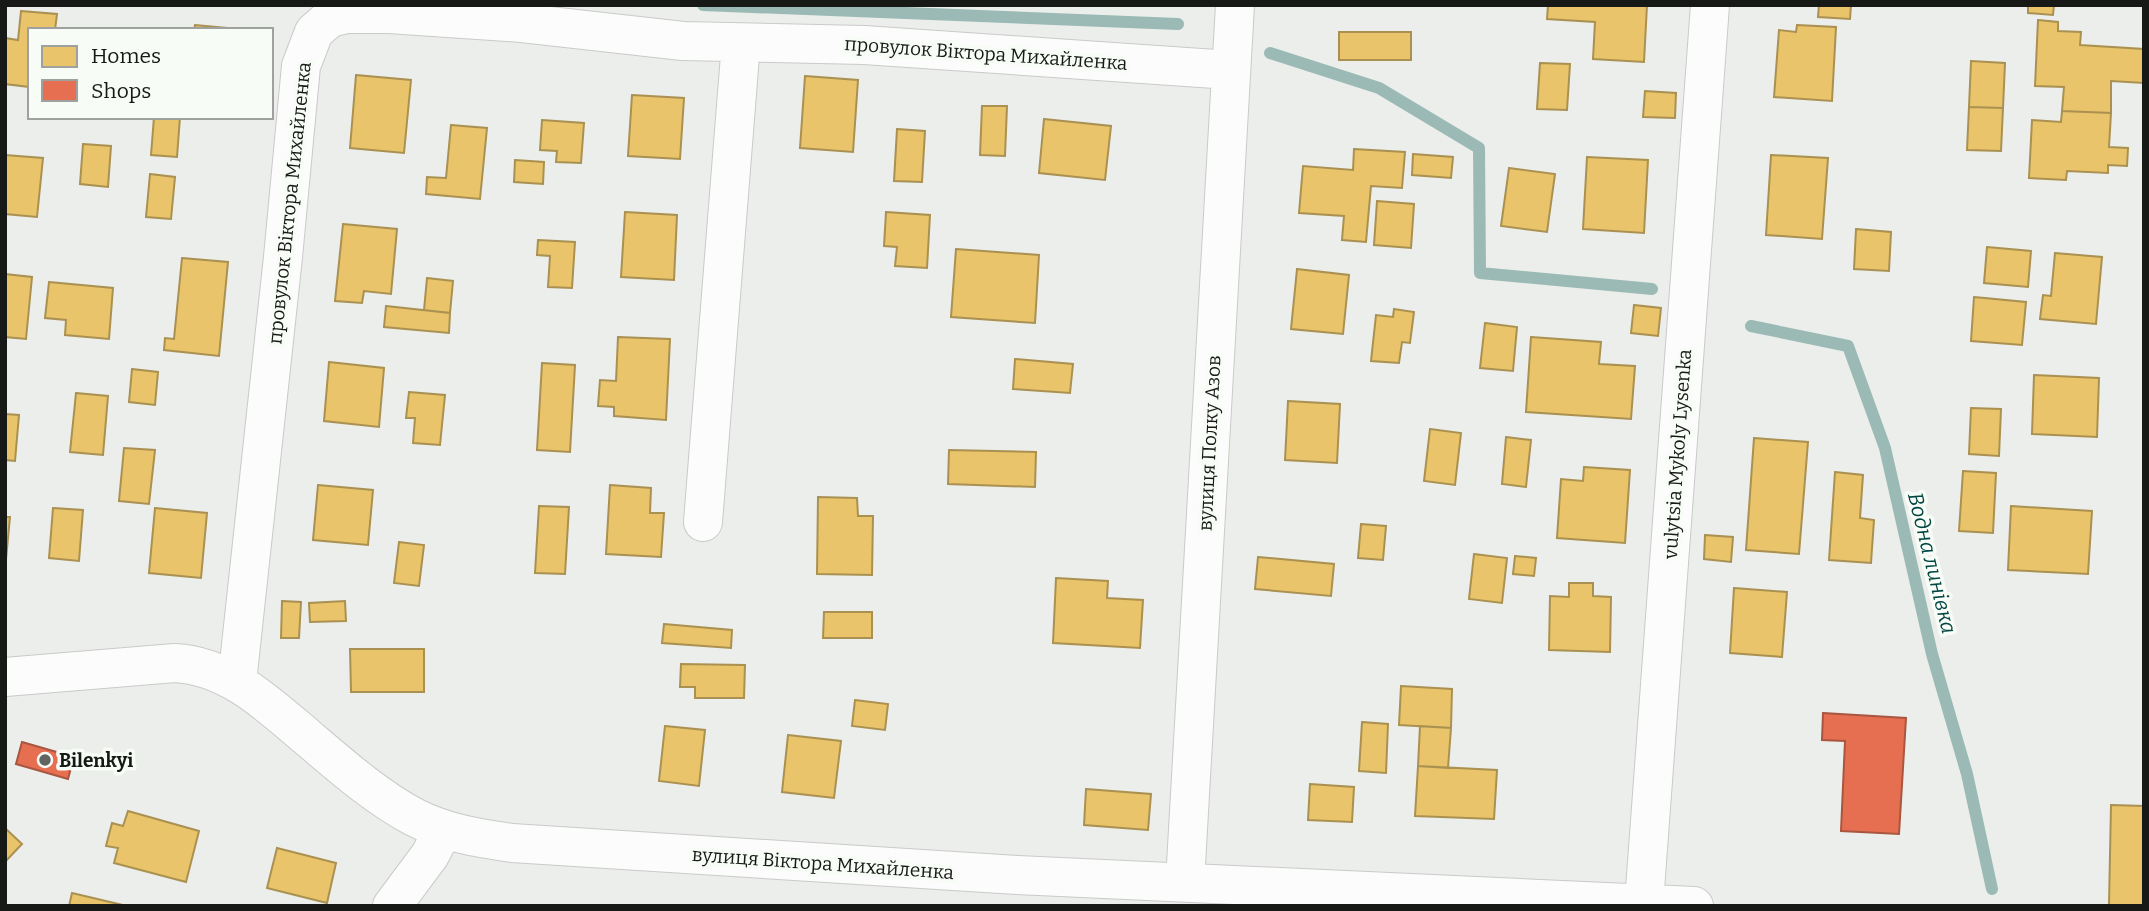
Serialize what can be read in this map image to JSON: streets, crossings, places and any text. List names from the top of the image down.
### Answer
{
  "streets": {
    "street": [
      "провулок Віктора Михайленка",
      "вулиця Полку Азов",
      "vulytsia Mykoly Lysenka",
      "вулиця Віктора Михайленка"
    ]
  },
  "crossings": [
    ["провулок Віктора Михайленка", "вулиця Полку Азов"],
    ["провулок Віктора Михайленка", "вулиця Віктора Михайленка"],
    ["вулиця Полку Азов", "вулиця Віктора Михайленка"],
    ["vulytsia Mykoly Lysenka", "вулиця Віктора Михайленка"]
  ],
  "water": ["Водна линівка"],
  "places": ["Bilenkyi"],
  "legend": ["Homes", "Shops"]
}
